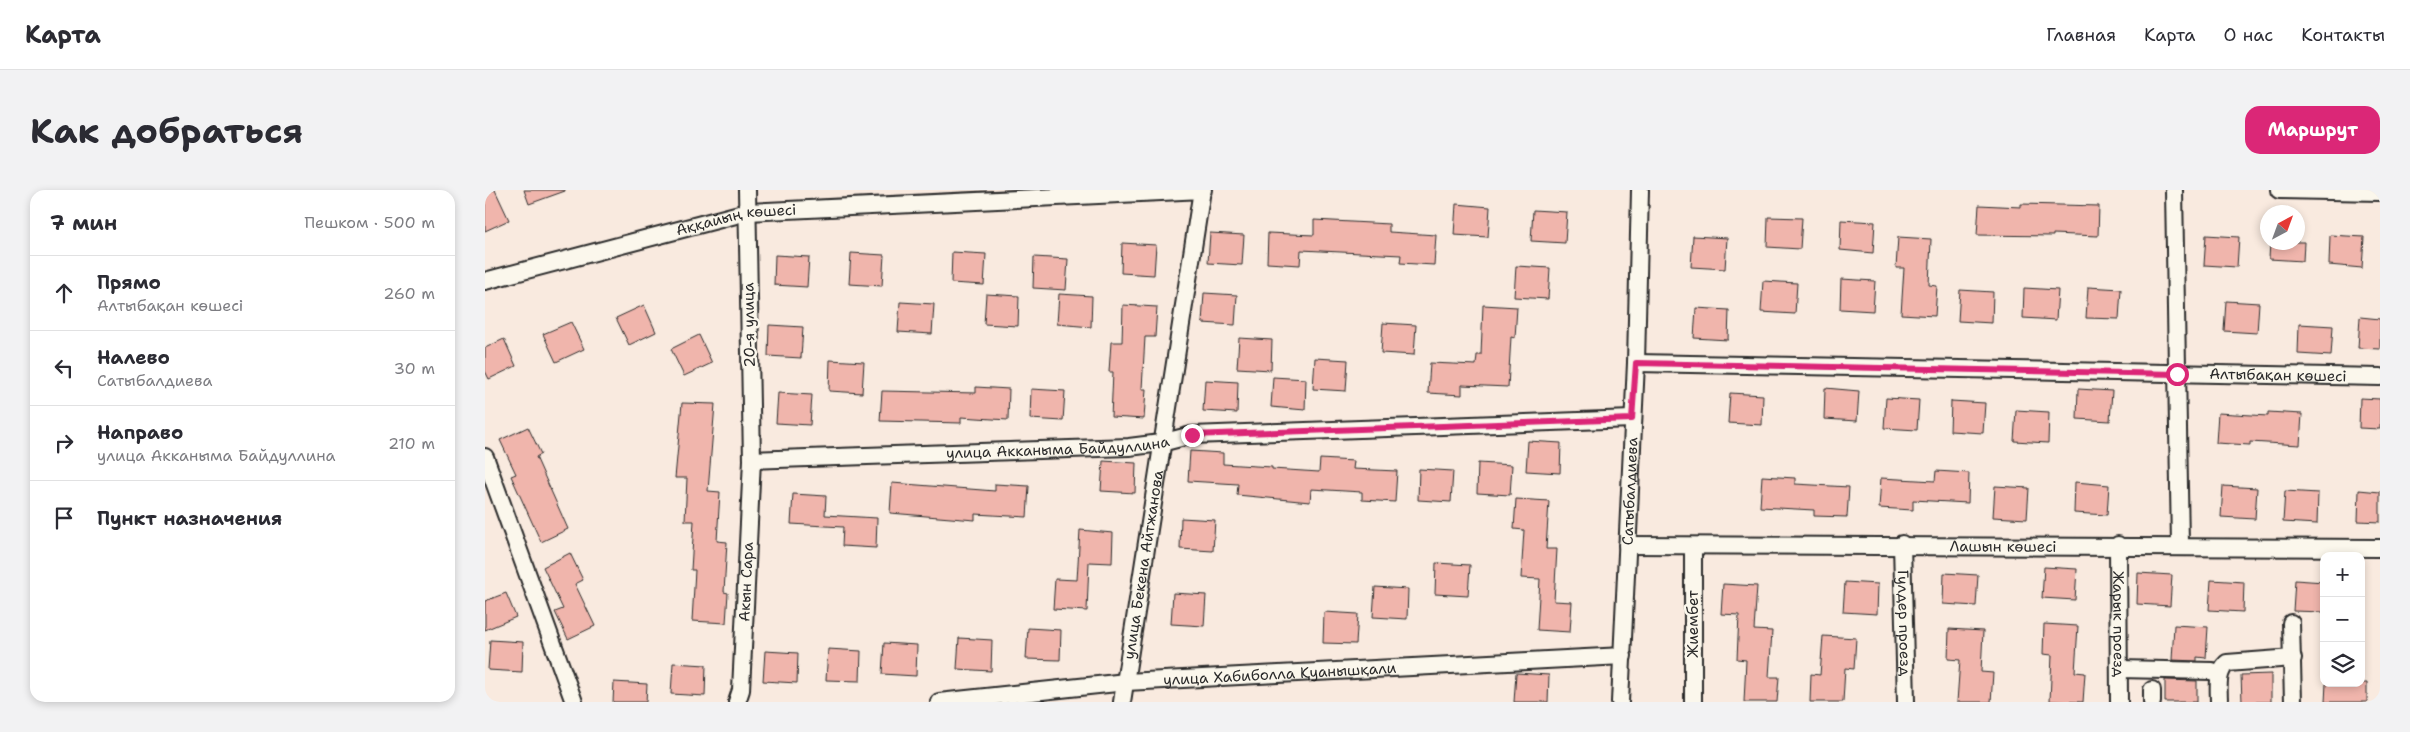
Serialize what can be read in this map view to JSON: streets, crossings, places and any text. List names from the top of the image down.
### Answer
{
  "streets": {
    "street": [
      "Аққайың көшесі",
      "20-я улица",
      "Алтыбақан көшесі",
      "улица Акканыма Байдуллина",
      "Сатыбалдиева",
      "Лашын көшесі",
      "улица Бекена Айтжанова",
      "Акын Сара",
      "Гулдер проезд",
      "Жарык проезд",
      "Жиембет",
      "улица Хабиболла Қуанышқали"
    ]
  },
  "crossings": [
    ["Аққайың көшесі", "20-я улица"],
    ["Аққайың көшесі", "улица Бекена Айтжанова"],
    ["20-я улица", "улица Акканыма Байдуллина"],
    ["20-я улица", "Акын Сара"],
    ["Алтыбақан көшесі", "Сатыбалдиева"],
    ["улица Акканыма Байдуллина", "Сатыбалдиева"],
    ["улица Акканыма Байдуллина", "улица Бекена Айтжанова"],
    ["улица Акканыма Байдуллина", "Акын Сара"],
    ["Сатыбалдиева", "Лашын көшесі"],
    ["Сатыбалдиева", "улица Хабиболла Қуанышқали"],
    ["Лашын көшесі", "Гулдер проезд"],
    ["Лашын көшесі", "Жарык проезд"],
    ["Лашын көшесі", "Жиембет"],
    ["улица Бекена Айтжанова", "улица Хабиболла Қуанышқали"]
  ],
  "north": "top right",
  "page": {
    "header": "Карта",
    "nav": [
      "Главная",
      "Карта",
      "О нас",
      "Контакты"
    ],
    "buttons": "Маршрут",
    "title": "Как добраться",
    "heading": ["7 мин", "Пешком · 500 m"],
    "list": [
      ["Прямо", "Алтыбақан көшесі", "260 m"],
      ["Налево", "Сатыбалдиева", "30 m"],
      ["Направо", "улица Акканыма Байдуллина", "210 m"],
      "Пункт назначения"
    ],
    "map_buttons": ["+", "−"]
  }
}
